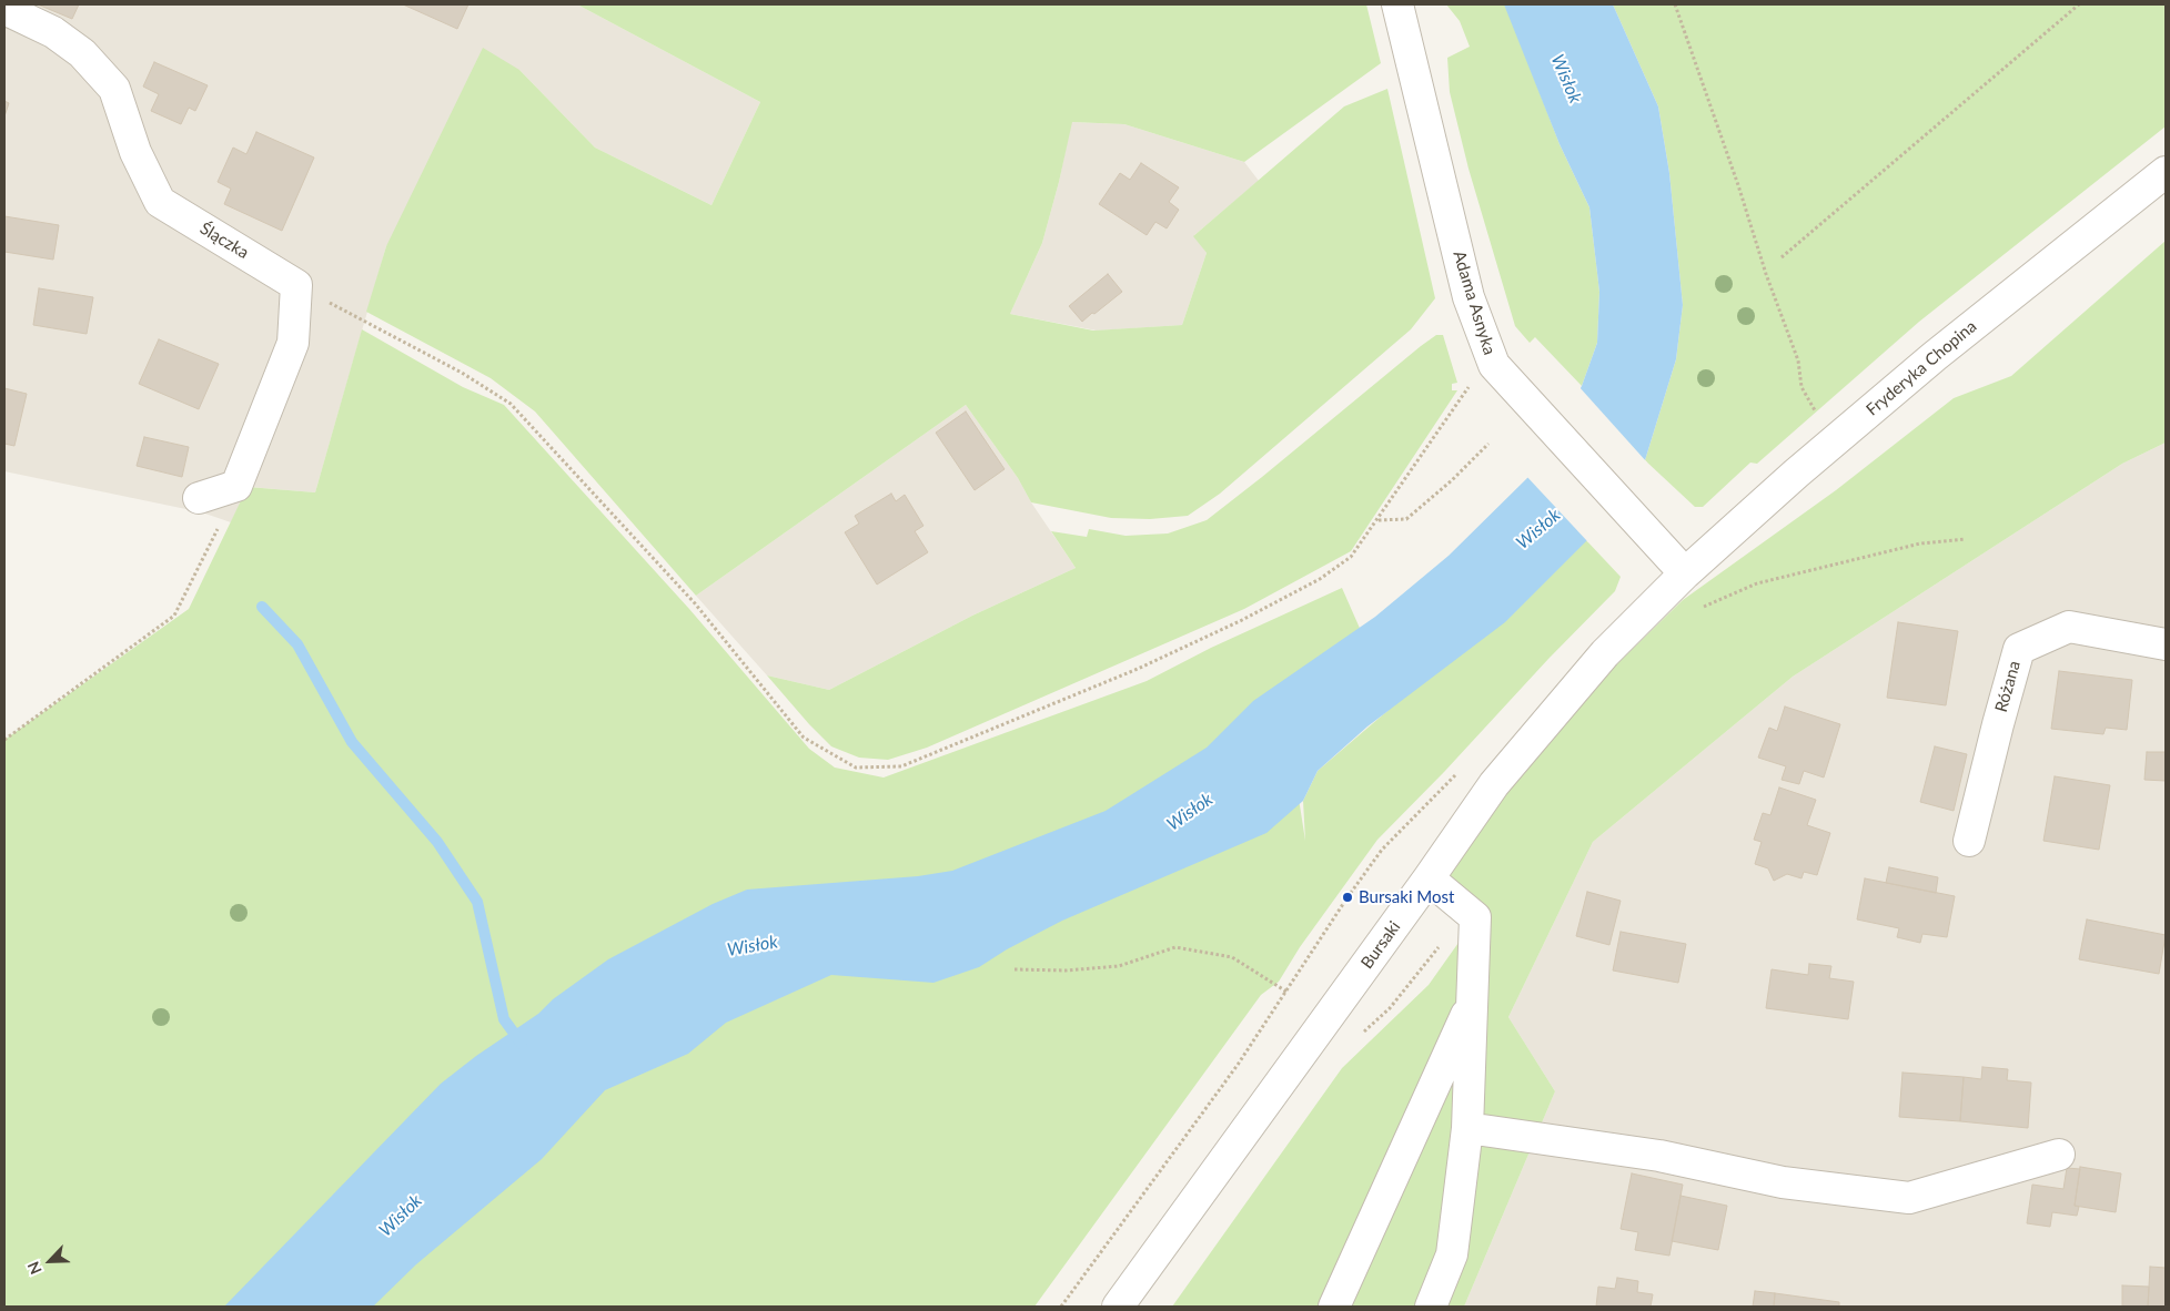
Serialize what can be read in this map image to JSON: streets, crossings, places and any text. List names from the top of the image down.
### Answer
{
  "streets": {
    "street": [
      "Ślączka",
      "Adama Asnyka",
      "Fryderyka Chopina",
      "Różana",
      "Bursaki"
    ]
  },
  "crossings": [
    ["Adama Asnyka", "Fryderyka Chopina"],
    ["Adama Asnyka", "Bursaki"],
    ["Fryderyka Chopina", "Bursaki"]
  ],
  "water": ["Wisłok"],
  "places": ["Bursaki Most"],
  "north": "bottom left"
}
